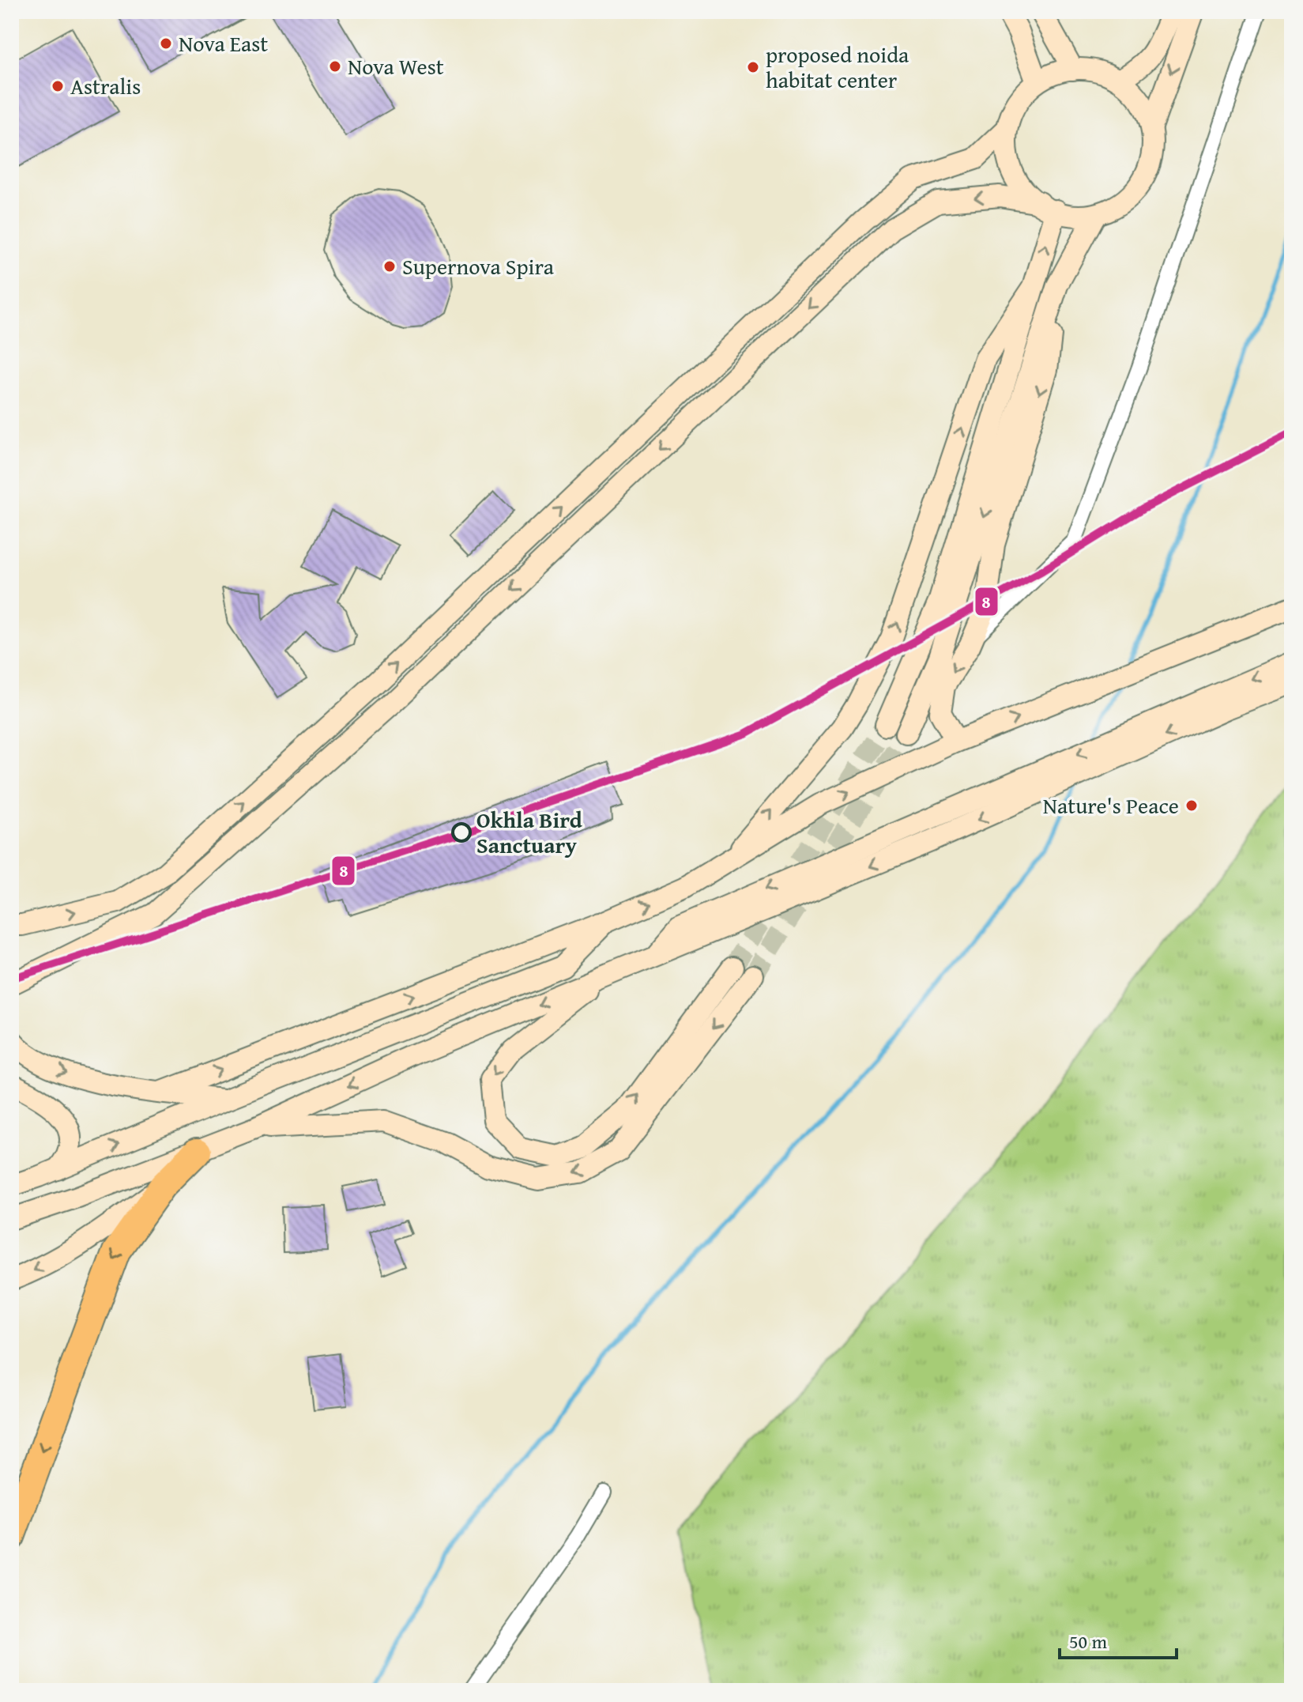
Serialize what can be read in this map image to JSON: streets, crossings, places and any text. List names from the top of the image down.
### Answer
{
  "places": [
    "Nova East",
    "Nova West",
    "proposed noida habitat center",
    "Astralis",
    "Supernova Spira",
    "Nature's Peace",
    "Okhla Bird Sanctuary"
  ],
  "lines": ["transit line 8"],
  "scale_bar": "50 m"
}
